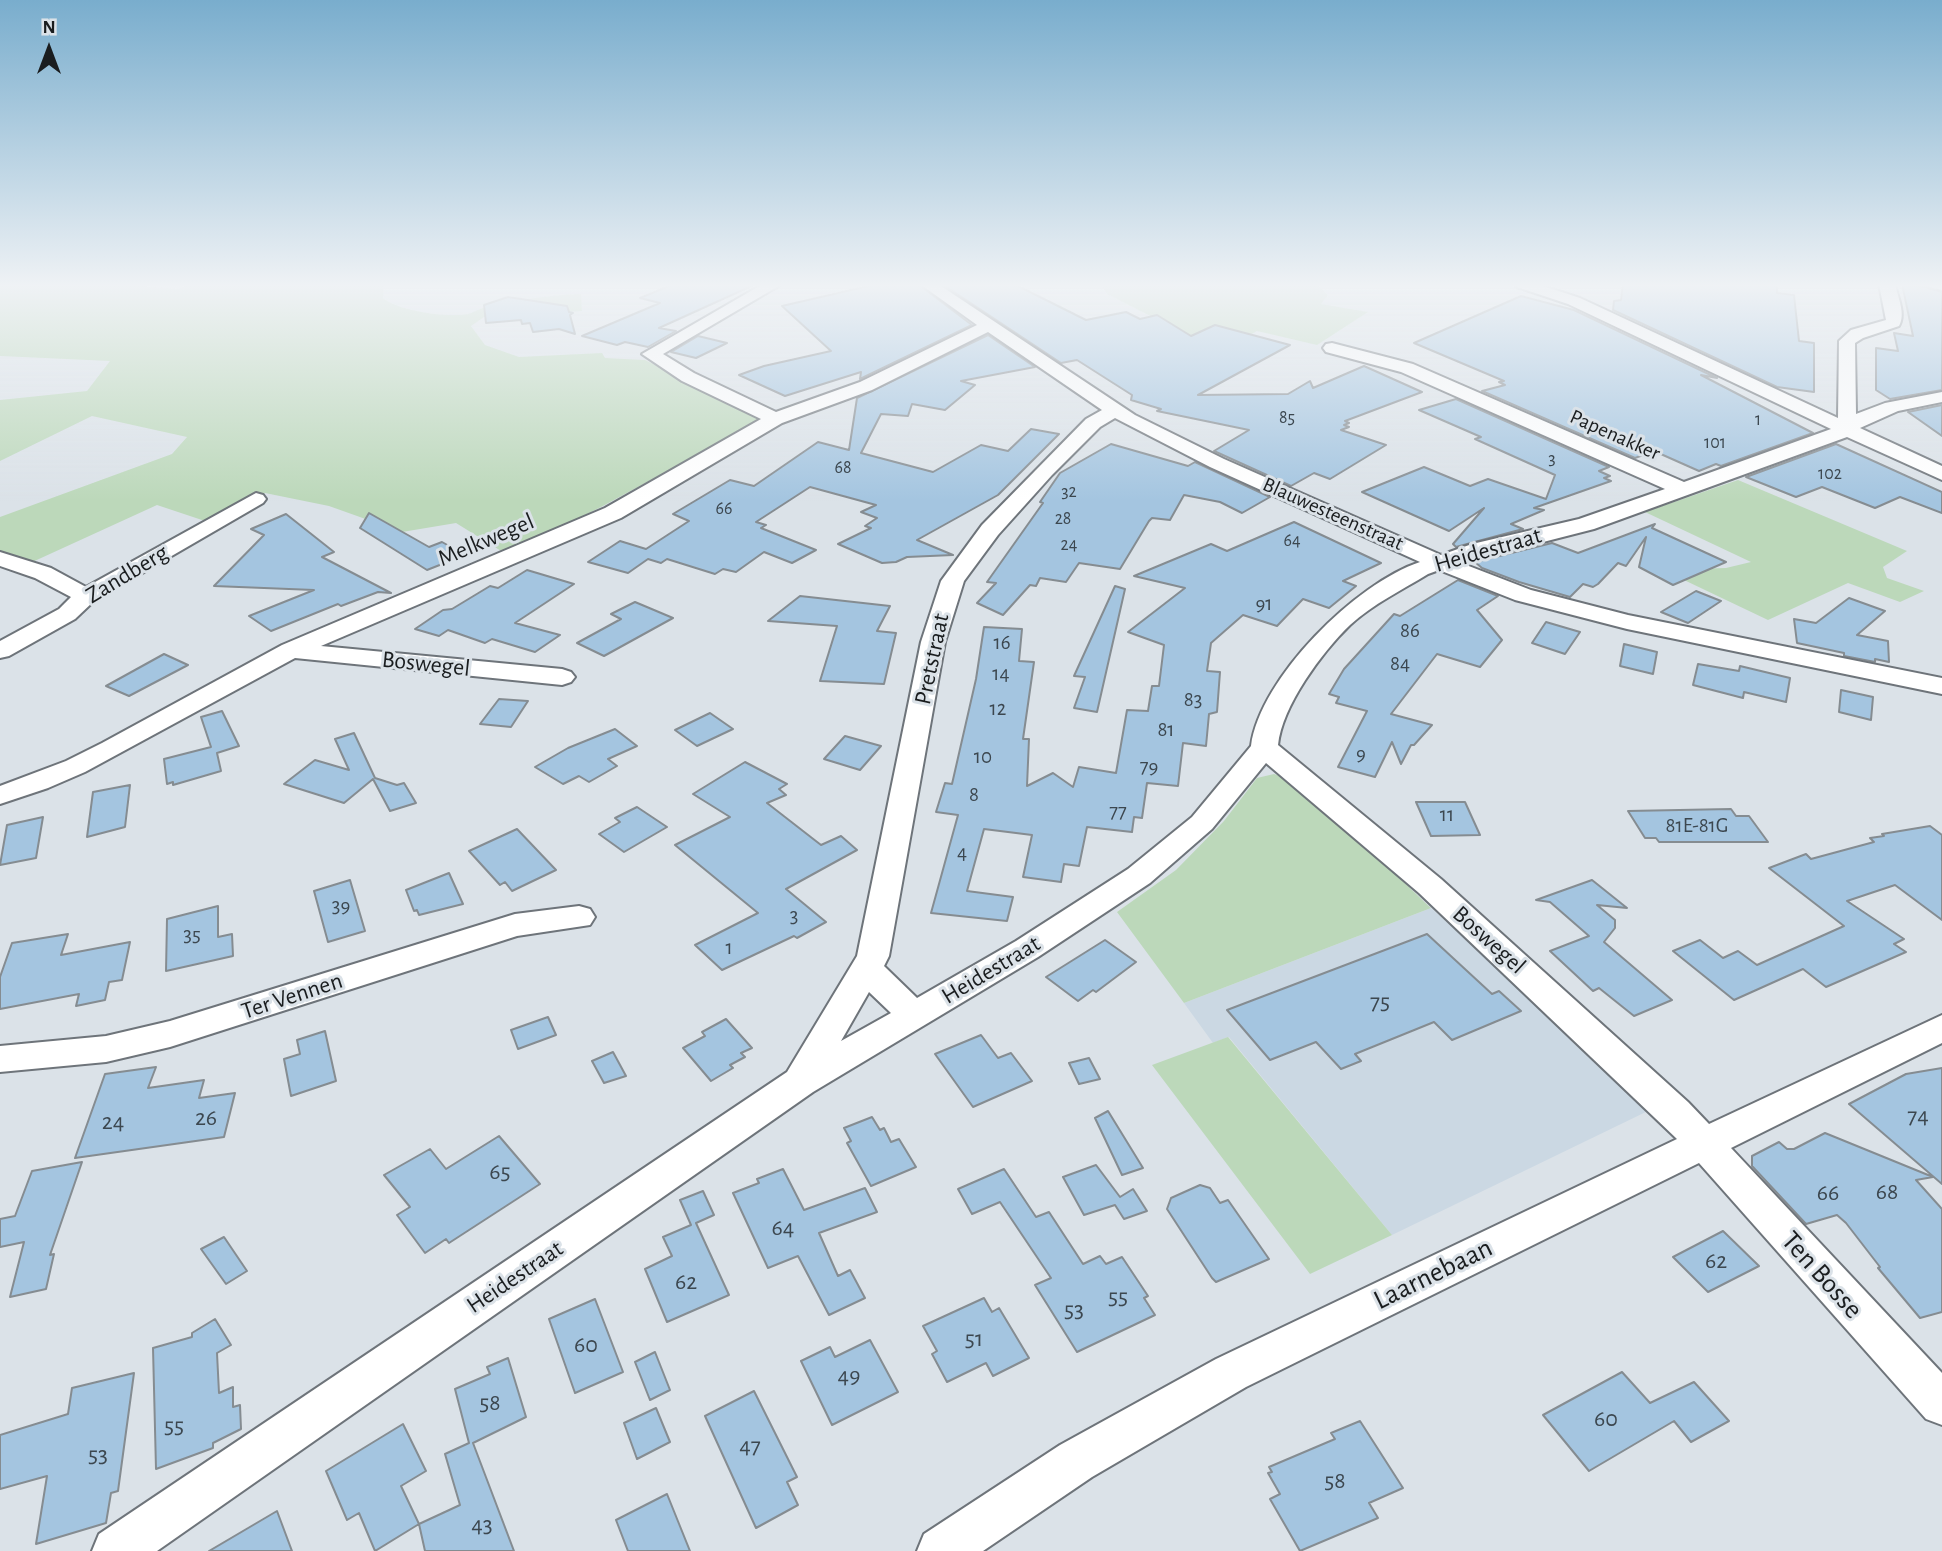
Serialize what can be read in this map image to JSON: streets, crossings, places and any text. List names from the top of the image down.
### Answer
{
  "streets": {
    "street": [
      "Papenakker",
      "Blauwesteenstraat",
      "Melkwegel",
      "Heidestraat",
      "Zandberg",
      "Pretstraat",
      "Boswegel",
      "Ter Vennen",
      "Laarnebaan",
      "Ten Bosse"
    ]
  },
  "crossings": [
    ["Papenakker", "Heidestraat"],
    ["Blauwesteenstraat", "Heidestraat"],
    ["Blauwesteenstraat", "Pretstraat"],
    ["Melkwegel", "Boswegel"],
    ["Heidestraat", "Pretstraat"],
    ["Heidestraat", "Boswegel"],
    ["Boswegel", "Laarnebaan"],
    ["Boswegel", "Ten Bosse"],
    ["Laarnebaan", "Ten Bosse"]
  ],
  "house_numbers": [
    "85",
    "1",
    "101",
    "3",
    "68",
    "102",
    "32",
    "66",
    "28",
    "64",
    "24",
    "91",
    "86",
    "16",
    "84",
    "14",
    "83",
    "12",
    "81",
    "9",
    "10",
    "79",
    "8",
    "77",
    "11",
    "81E-81G",
    "4",
    "39",
    "3",
    "35",
    "1",
    "75",
    "74",
    "26",
    "24",
    "65",
    "68",
    "66",
    "64",
    "62",
    "62",
    "55",
    "53",
    "51",
    "60",
    "49",
    "58",
    "60",
    "55",
    "47",
    "53",
    "58",
    "43"
  ],
  "north": "top"
}
